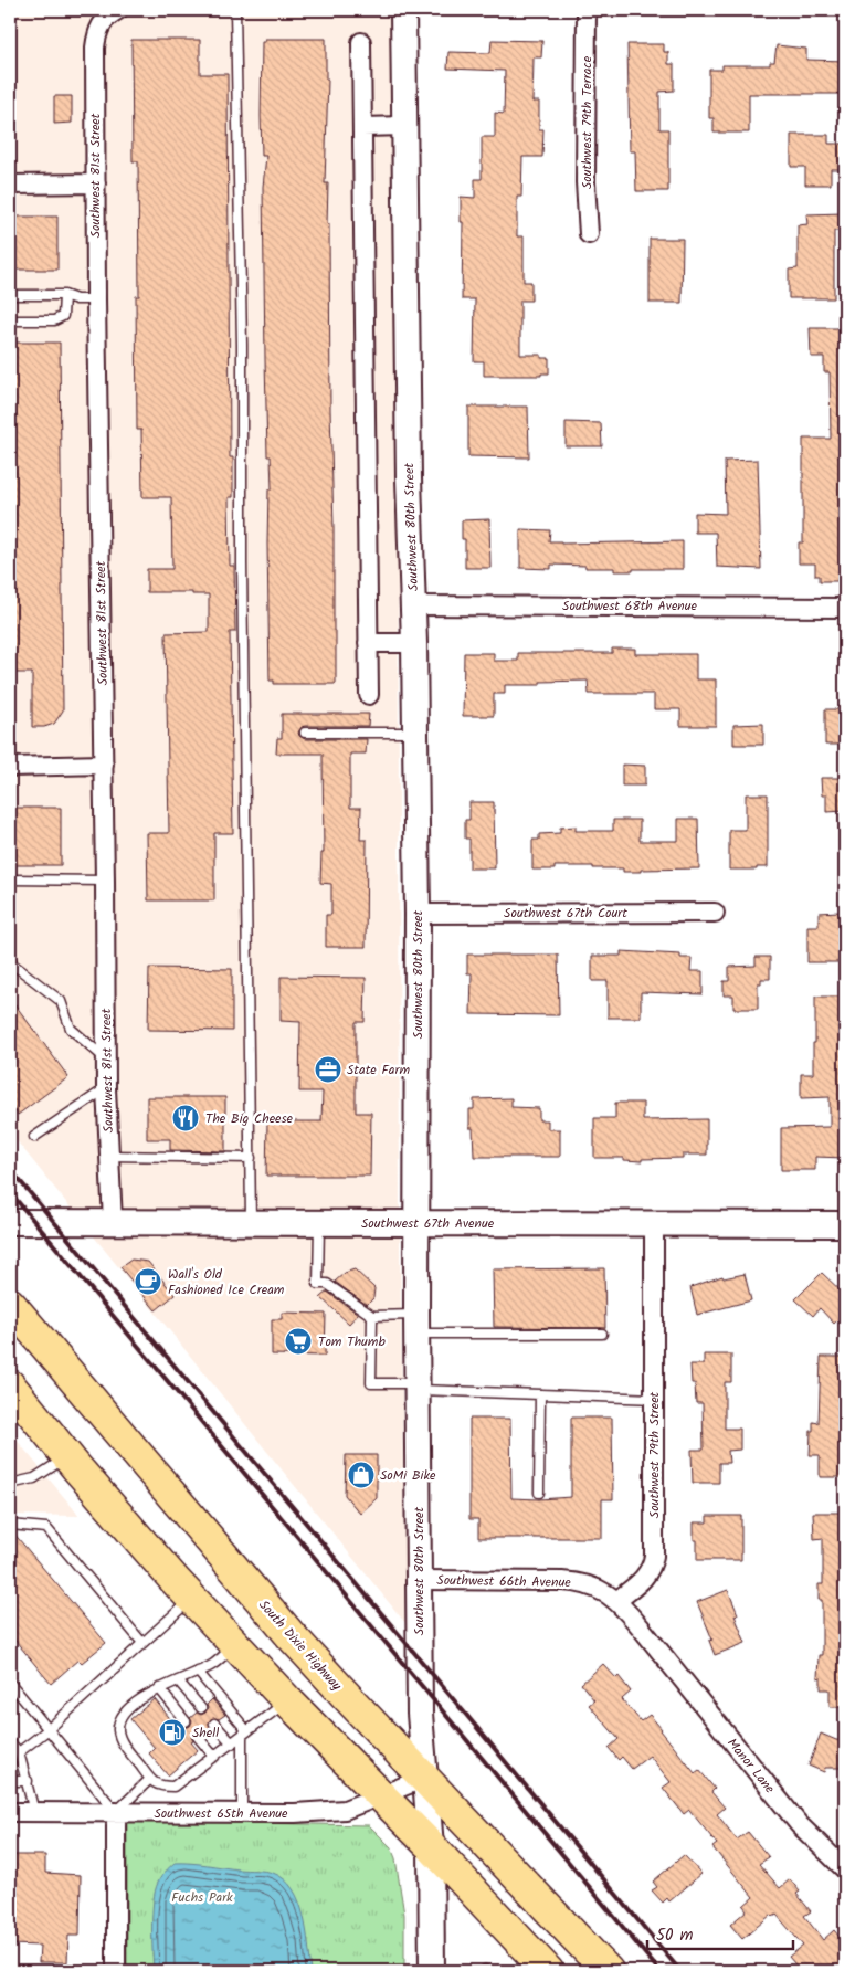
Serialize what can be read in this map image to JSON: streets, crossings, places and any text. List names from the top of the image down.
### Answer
{
  "streets": {
    "highway": ["South Dixie Highway"],
    "street": [
      "Southwest 79th Terrace",
      "Southwest 81st Street",
      "Southwest 80th Street",
      "Southwest 68th Avenue",
      "Southwest 67th Court",
      "Southwest 67th Avenue",
      "Southwest 79th Street",
      "Southwest 66th Avenue",
      "Manor Lane",
      "Southwest 65th Avenue"
    ]
  },
  "crossings": [
    ["Southwest 81st Street", "Southwest 67th Avenue"],
    ["Southwest 80th Street", "Southwest 68th Avenue"],
    ["Southwest 80th Street", "Southwest 67th Court"],
    ["Southwest 80th Street", "Southwest 67th Avenue"],
    ["Southwest 80th Street", "Southwest 66th Avenue"],
    ["Southwest 80th Street", "South Dixie Highway"],
    ["Southwest 80th Street", "Southwest 65th Avenue"],
    ["Southwest 67th Avenue", "Southwest 79th Street"],
    ["Southwest 79th Street", "Southwest 66th Avenue"],
    ["Southwest 79th Street", "Manor Lane"],
    ["Southwest 66th Avenue", "Manor Lane"],
    ["South Dixie Highway", "Southwest 65th Avenue"]
  ],
  "parks": ["Fuchs Park"],
  "places": {
    "office": ["State Farm"],
    "restaurant": ["The Big Cheese"],
    "cafe": ["Wall's Old Fashioned Ice Cream"],
    "supermarket": ["Tom Thumb"],
    "shop": ["SoMi Bike"],
    "fuel station": ["Shell"]
  },
  "scale_bar": "50 m"
}
